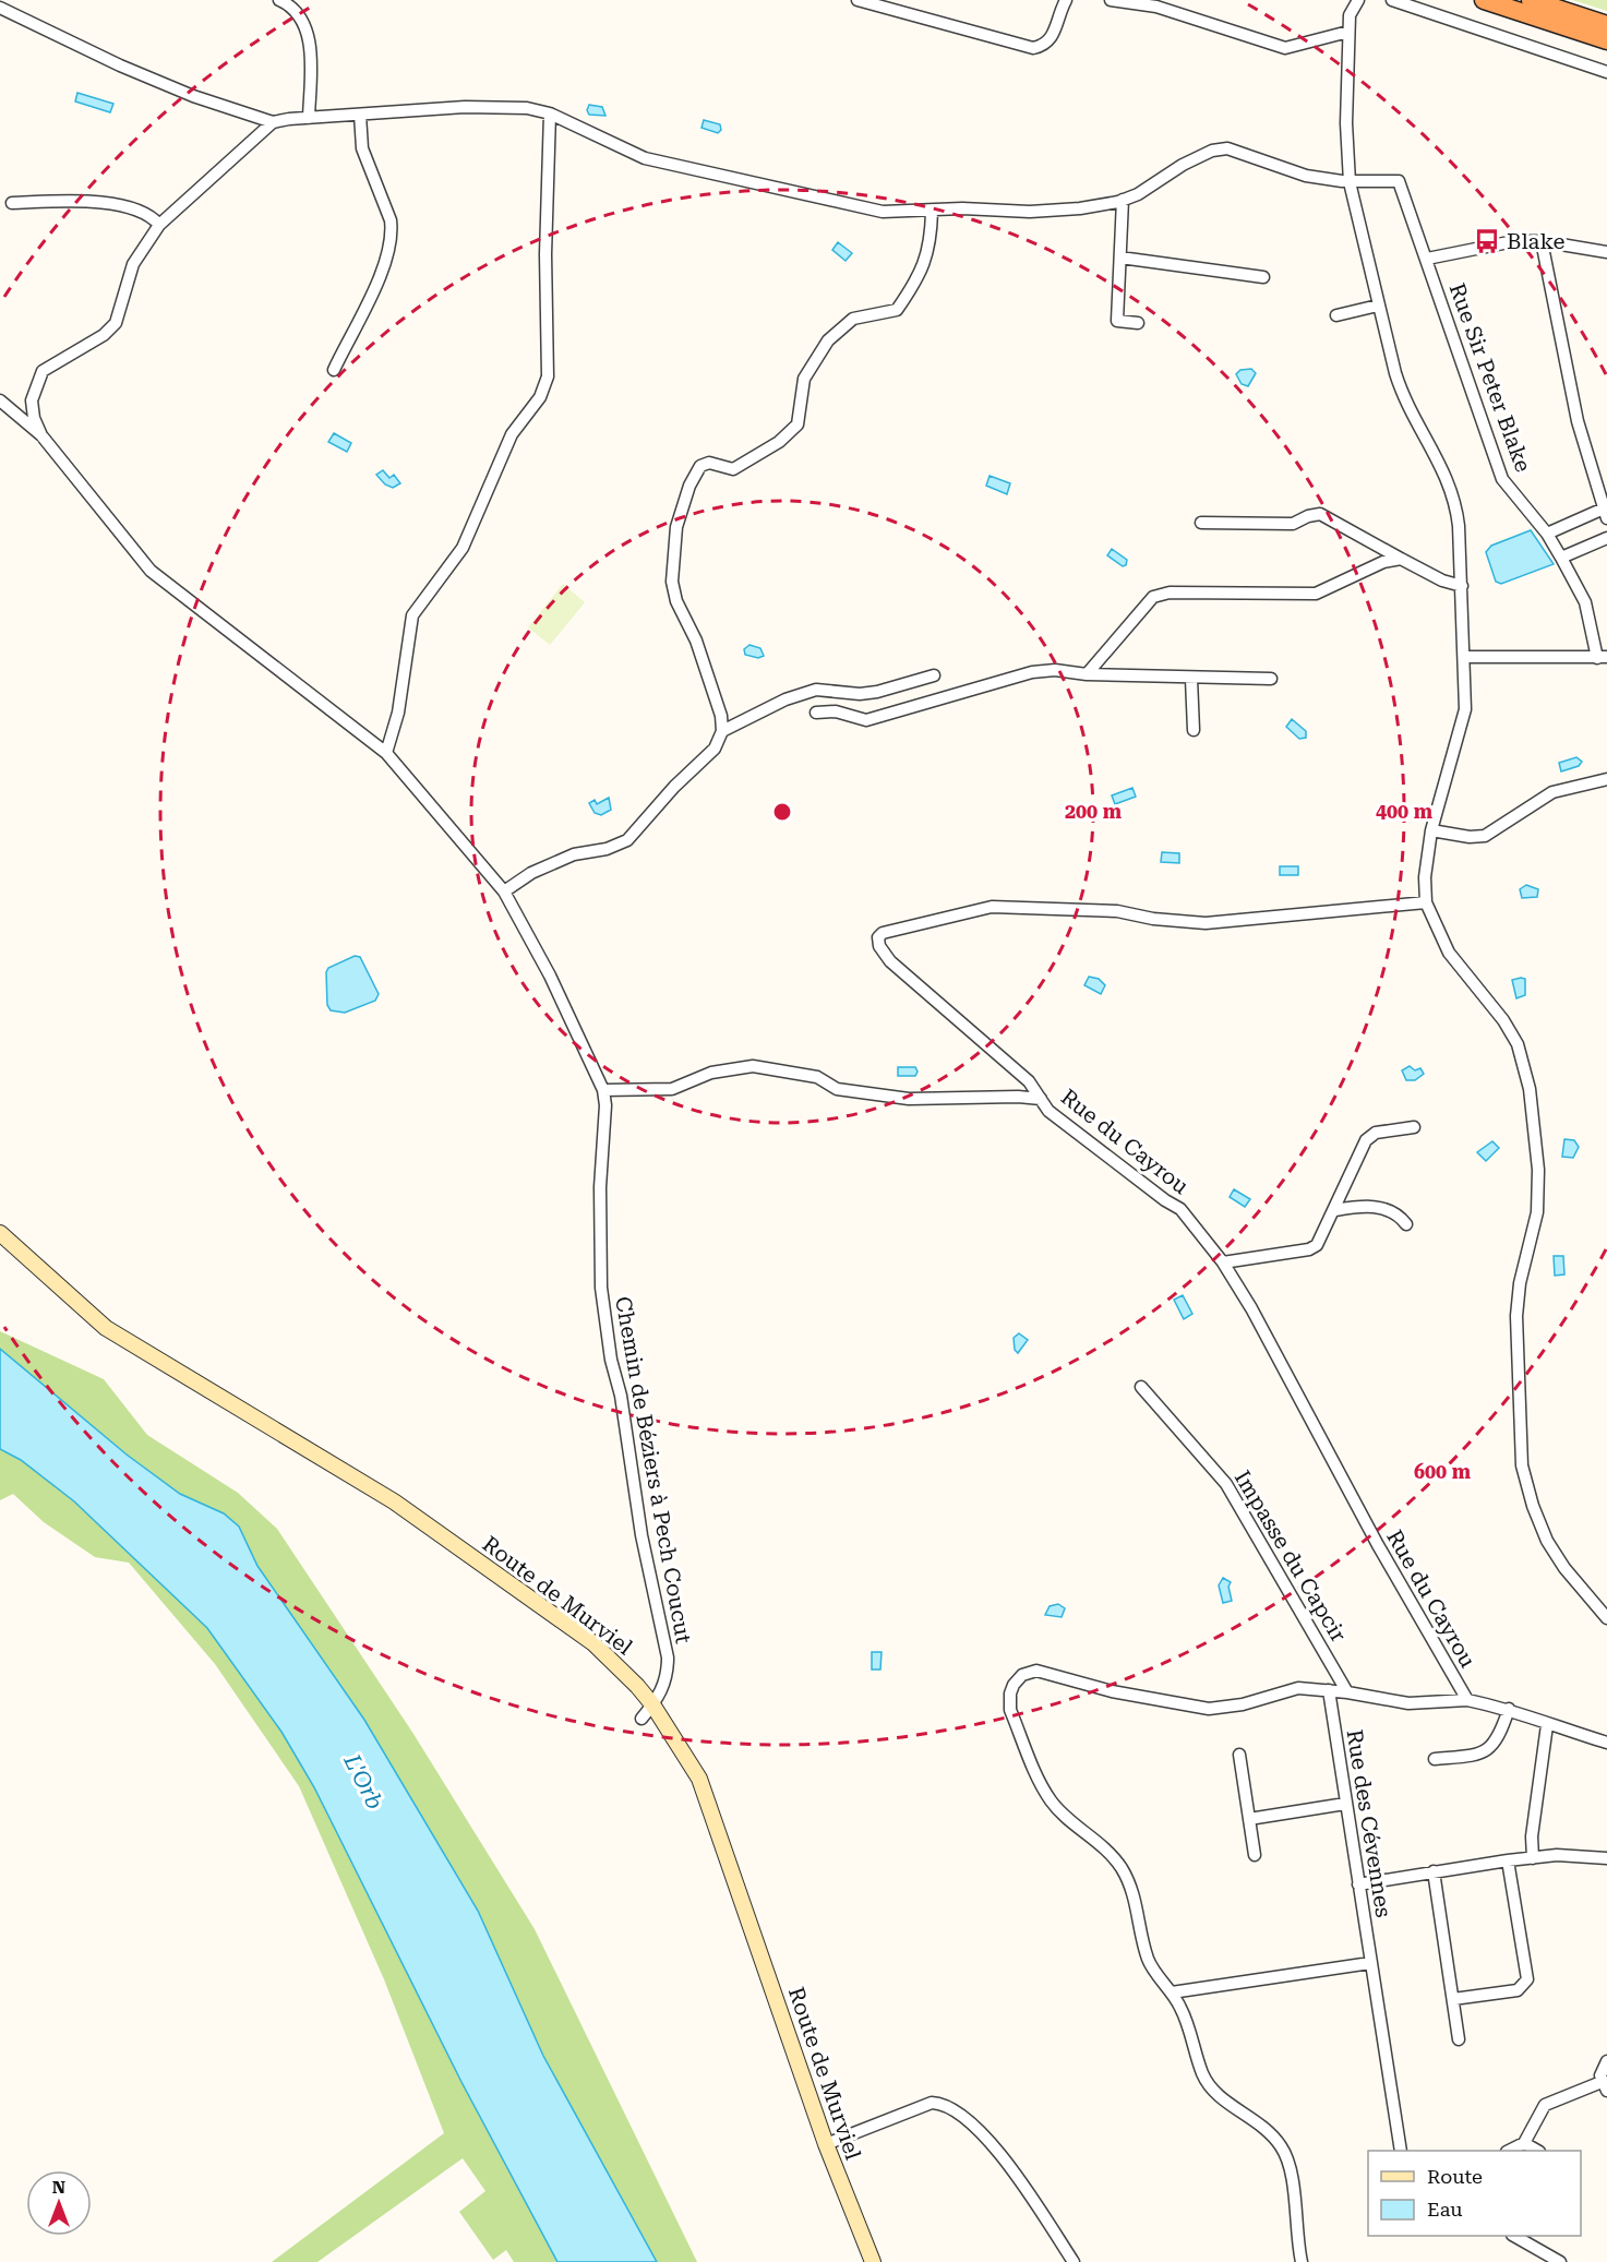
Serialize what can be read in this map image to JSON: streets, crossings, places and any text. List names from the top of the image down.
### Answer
{
  "streets": {
    "main road": ["Route de Murviel"],
    "street": [
      "Rue Sir Peter Blake",
      "Rue du Cayrou",
      "Chemin de Béziers à Pech Coucut",
      "Impasse du Capcir",
      "Rue des Cévennes"
    ]
  },
  "crossings": [
    ["Chemin de Béziers à Pech Coucut", "Route de Murviel"]
  ],
  "water": ["L'Orb"],
  "places": {
    "bus stop": ["Blake"]
  },
  "legend": ["Route", "Eau"],
  "north": "top",
  "rings": ["200 m", "400 m", "600 m"]
}
